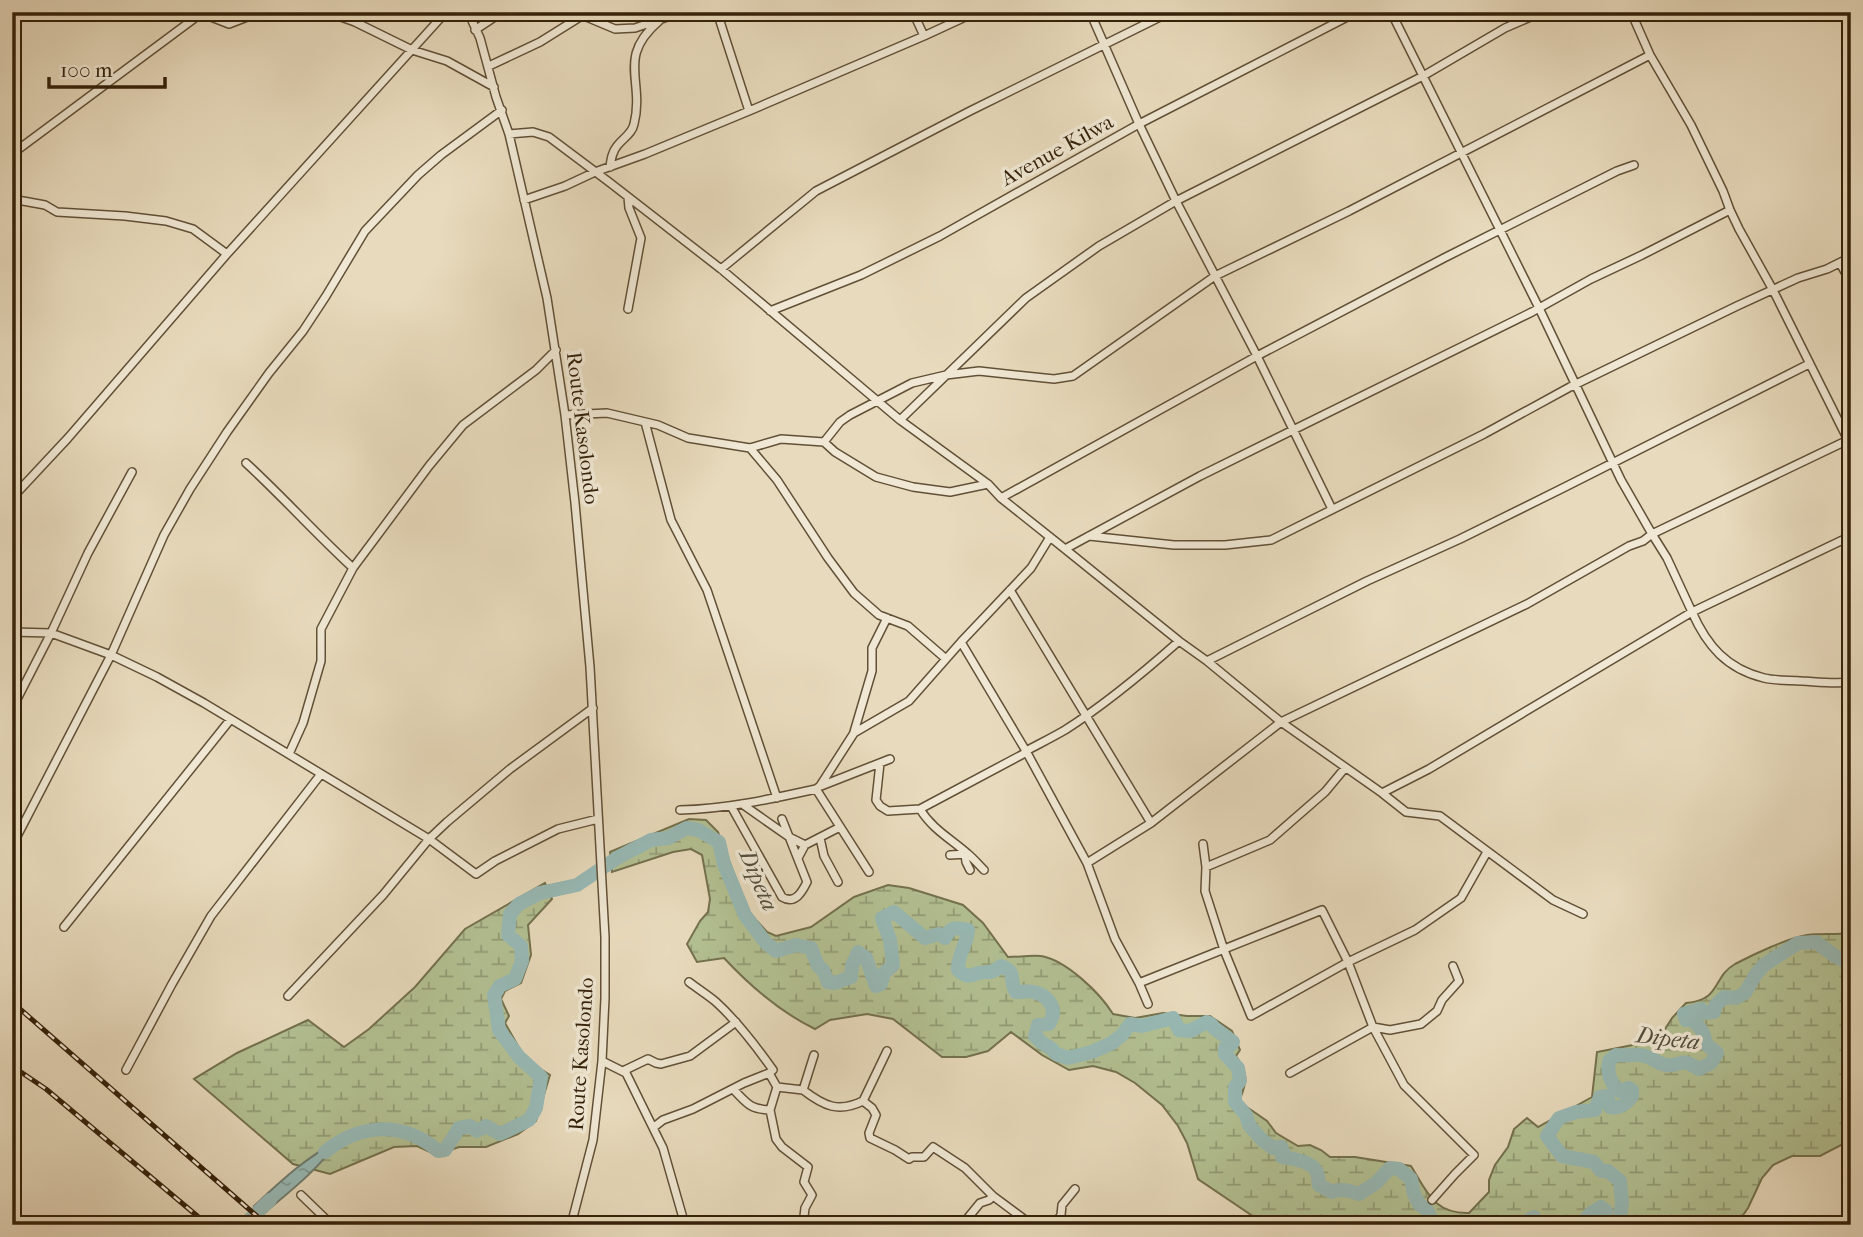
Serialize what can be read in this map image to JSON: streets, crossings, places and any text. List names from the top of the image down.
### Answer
{
  "streets": {
    "street": ["Avenue Kilwa", "Route Kasolondo"]
  },
  "water": ["Dipeta"],
  "scale_bar": "100 m"
}
